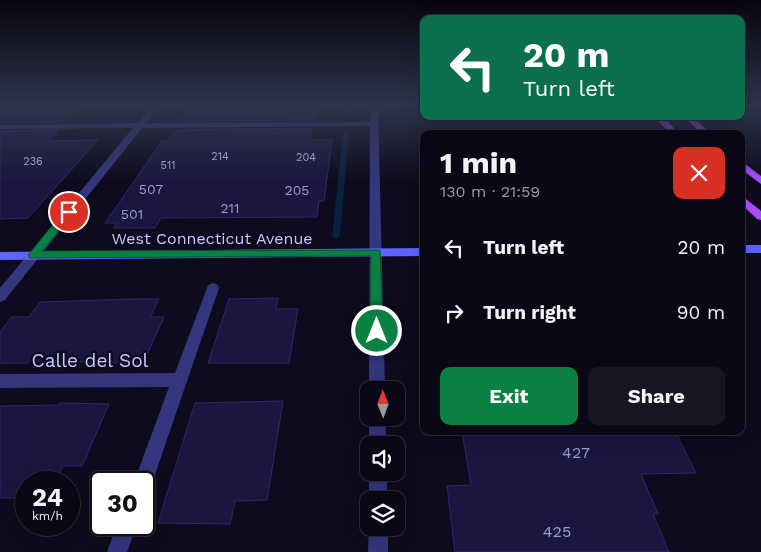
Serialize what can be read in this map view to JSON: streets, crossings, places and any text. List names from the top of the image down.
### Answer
{
  "streets": {
    "street": ["West Connecticut Avenue", "Calle del Sol"]
  },
  "house_numbers": [
    "214",
    "204",
    "236",
    "511",
    "507",
    "205",
    "211",
    "501",
    "427",
    "425"
  ],
  "north": "top",
  "page": {
    "turn": ["20 m", "Turn left"],
    "heading": ["1 min", "130 m · 21:59"],
    "list": [
      {
        "name": "Turn left",
        "value": "20 m"
      },
      {
        "name": "Turn right",
        "value": "90 m"
      }
    ],
    "buttons": ["Exit", "Share"],
    "speed": "24 km/h",
    "limit": "30"
  }
}
